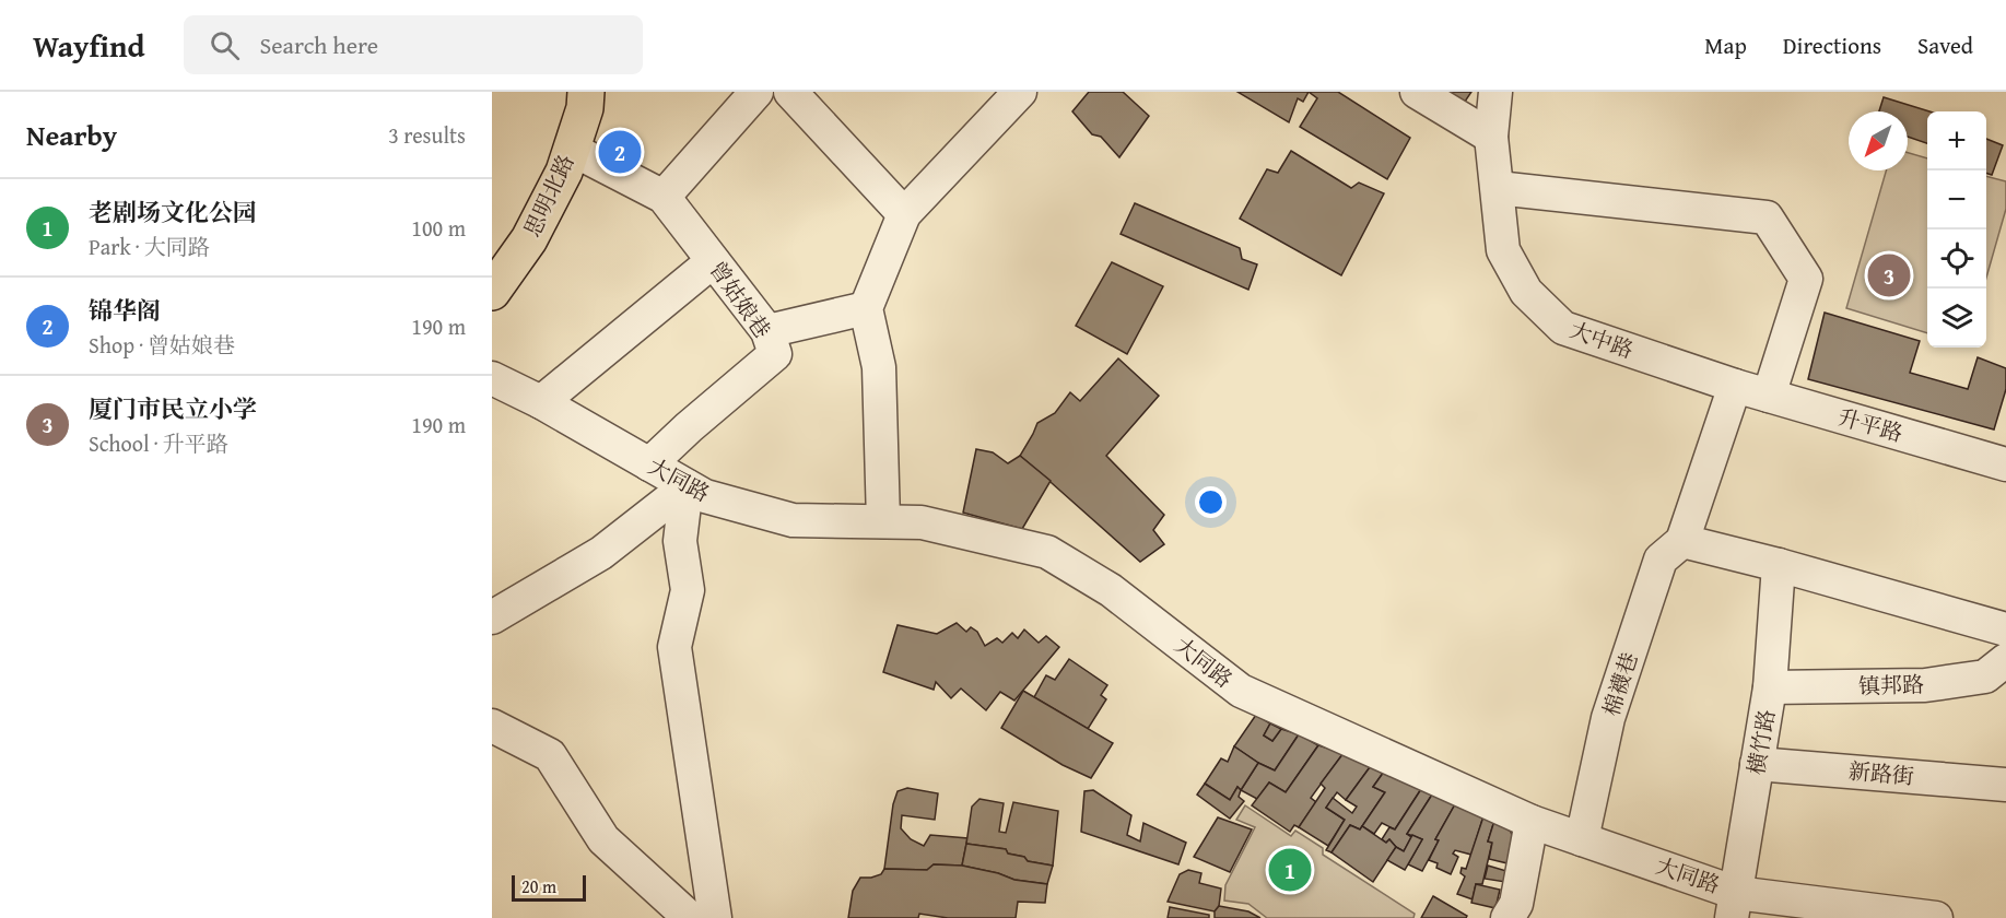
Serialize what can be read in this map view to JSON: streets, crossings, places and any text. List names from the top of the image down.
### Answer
{
  "streets": {
    "main road": ["思明北路"],
    "street": [
      "曾姑娘巷",
      "大中路",
      "升平路",
      "大同路",
      "棉襪巷",
      "镇邦路",
      "横竹路",
      "新路街"
    ]
  },
  "crossings": [
    ["思明北路", "曾姑娘巷"],
    ["曾姑娘巷", "大同路"],
    ["大中路", "升平路"],
    ["大同路", "棉襪巷"],
    ["大同路", "横竹路"],
    ["镇邦路", "横竹路"],
    ["横竹路", "新路街"]
  ],
  "scale_bar": "20 m",
  "north": "bottom left",
  "page": {
    "header": "Wayfind",
    "search": "Search here",
    "nav": ["Map", "Directions", "Saved"],
    "heading": ["Nearby", "3 results"],
    "map_buttons": ["+", "−"],
    "pins": ["2", "3", "1"],
    "list": [
      {
        "mark": "1",
        "name": "老剧场文化公园",
        "note": "Park · 大同路",
        "value": "100 m"
      },
      {
        "mark": "2",
        "name": "锦华阁",
        "note": "Shop · 曾姑娘巷",
        "value": "190 m"
      },
      {
        "mark": "3",
        "name": "厦门市民立小学",
        "note": "School · 升平路",
        "value": "190 m"
      }
    ],
    "scale": "20 m"
  }
}
